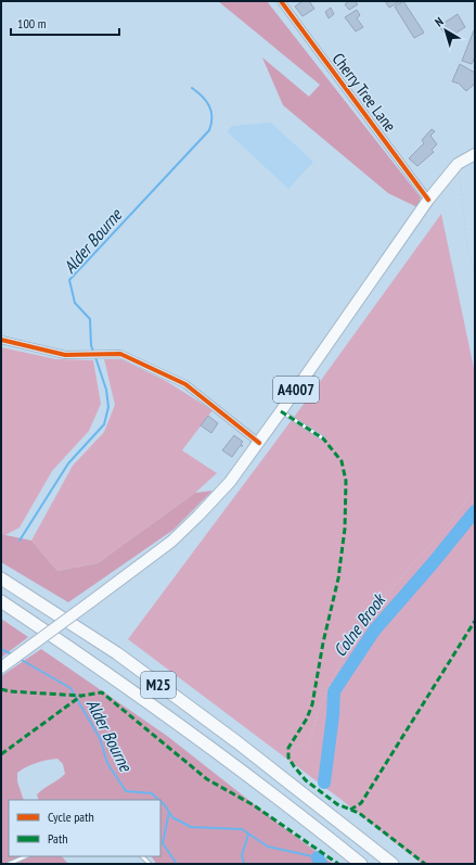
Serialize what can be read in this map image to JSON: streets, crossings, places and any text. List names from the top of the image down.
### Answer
{
  "streets": {
    "highway": ["M25"],
    "main road": ["A4007"],
    "street": ["Cherry Tree Lane"]
  },
  "crossings": [
    ["Cherry Tree Lane", "A4007"]
  ],
  "water": ["Alder Bourne", "Colne Brook"],
  "legend": ["Cycle path", "Path"],
  "scale_bar": "100 m",
  "north": "top left"
}
